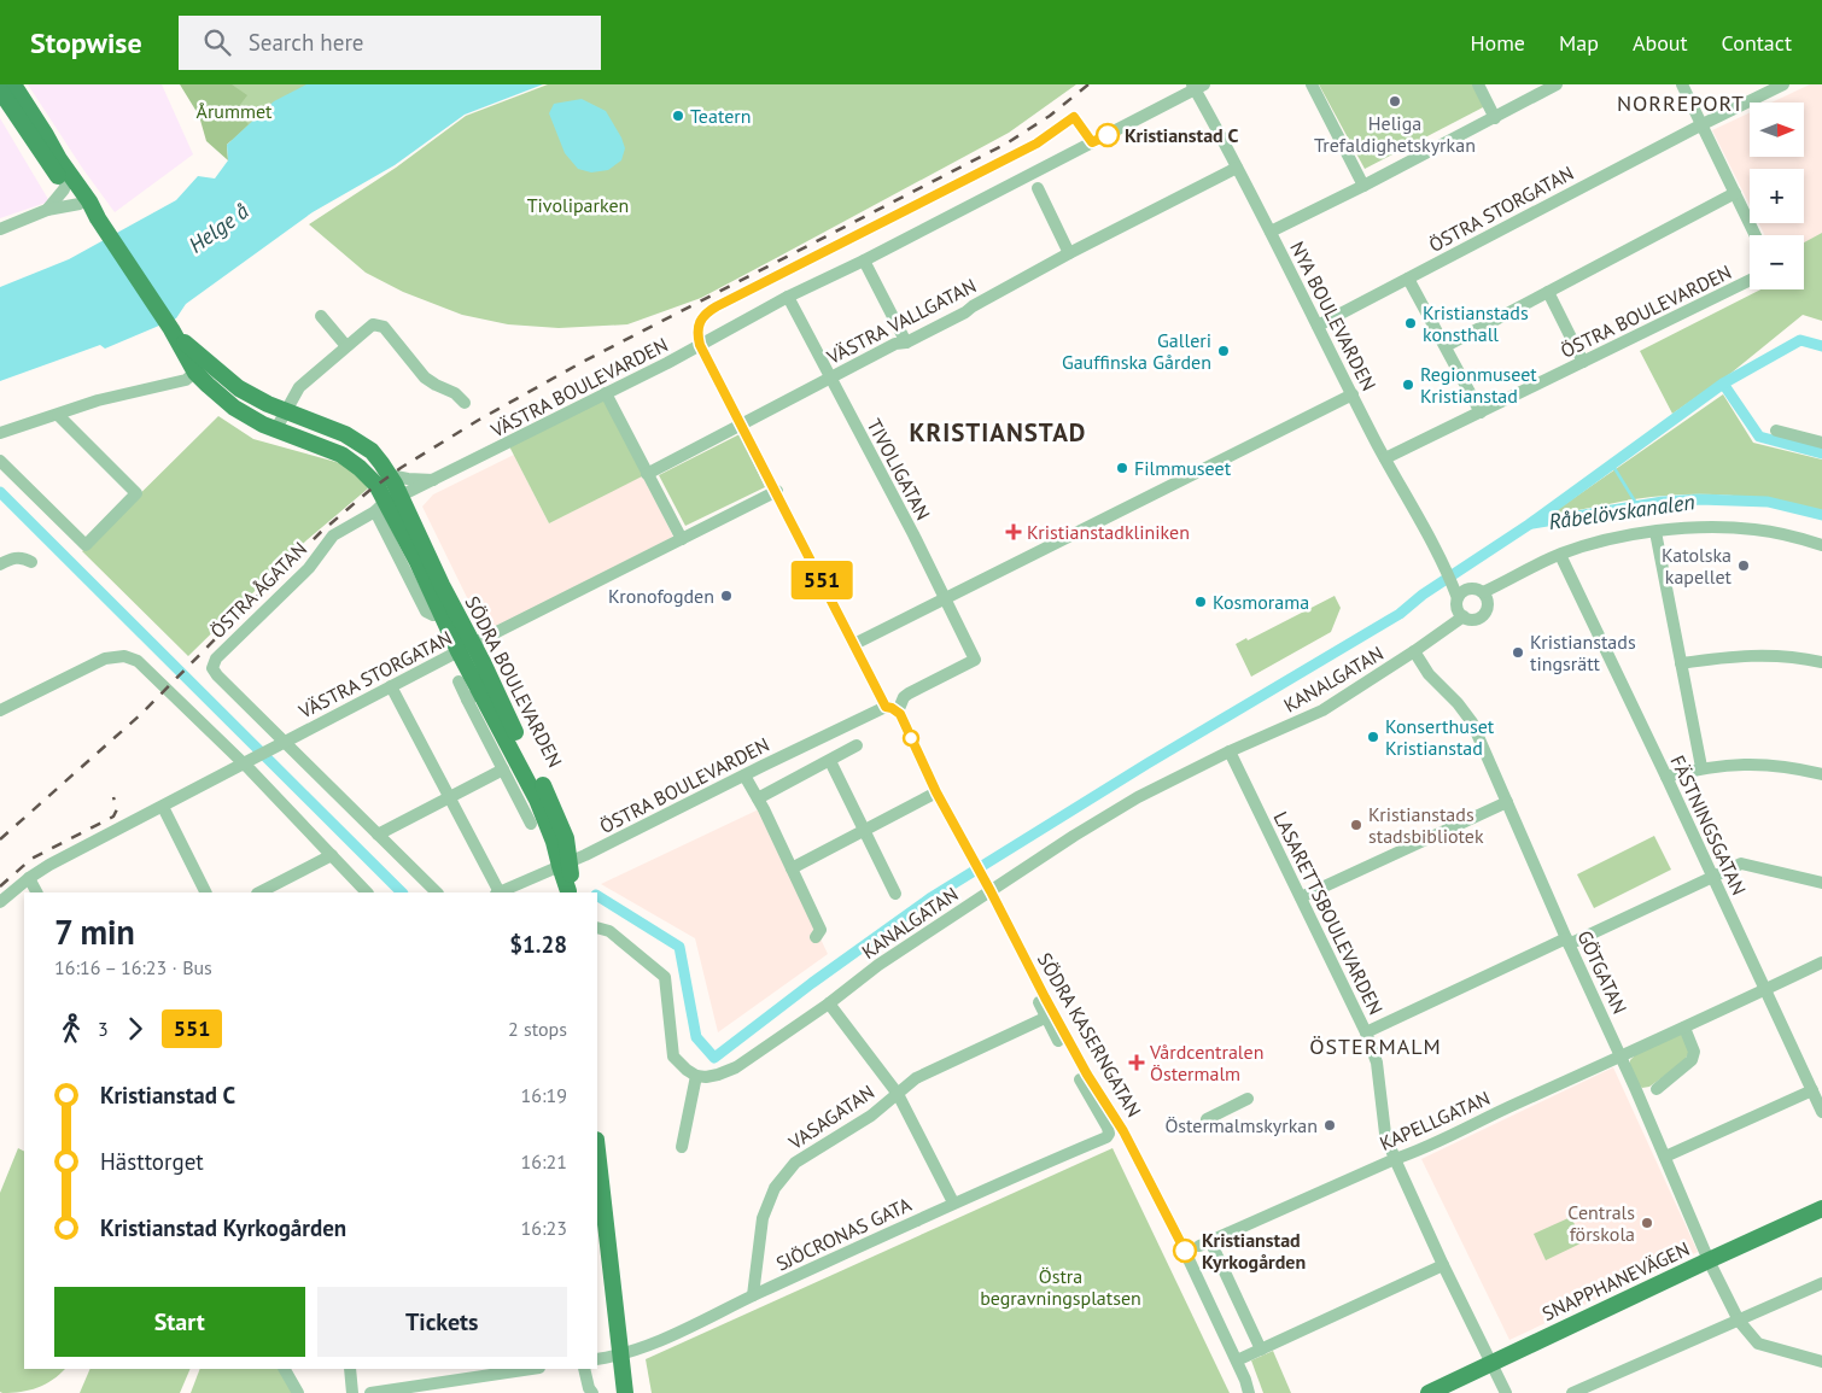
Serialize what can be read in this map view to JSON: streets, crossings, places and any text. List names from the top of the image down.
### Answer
{
  "streets": {
    "main road": ["SÖDRA BOULEVARDEN", "SNAPPHANEVÄGEN"],
    "street": [
      "ÖSTRA STORGATAN",
      "ÖSTRA BOULEVARDEN",
      "NYA BOULEVARDEN",
      "VÄSTRA VALLGATAN",
      "VÄSTRA BOULEVARDEN",
      "TIVOLIGATAN",
      "ÖSTRA ÅGATAN",
      "VÄSTRA STORGATAN",
      "KANALGATAN",
      "FÄSTNINGSGATAN",
      "LASARETTSBOULEVARDEN",
      "GÖTGATAN",
      "SÖDRA KASERNGATAN",
      "VASAGATAN",
      "KAPELLGATAN",
      "SJÖCRONAS GATA"
    ]
  },
  "crossings": [
    ["ÖSTRA STORGATAN", "NYA BOULEVARDEN"],
    ["ÖSTRA BOULEVARDEN", "NYA BOULEVARDEN"],
    ["ÖSTRA BOULEVARDEN", "TIVOLIGATAN"],
    ["ÖSTRA BOULEVARDEN", "SÖDRA BOULEVARDEN"],
    ["ÖSTRA BOULEVARDEN", "SÖDRA KASERNGATAN"],
    ["NYA BOULEVARDEN", "VÄSTRA VALLGATAN"],
    ["NYA BOULEVARDEN", "VÄSTRA BOULEVARDEN"],
    ["NYA BOULEVARDEN", "KANALGATAN"],
    ["VÄSTRA VALLGATAN", "TIVOLIGATAN"],
    ["VÄSTRA VALLGATAN", "SÖDRA KASERNGATAN"],
    ["VÄSTRA BOULEVARDEN", "TIVOLIGATAN"],
    ["VÄSTRA BOULEVARDEN", "ÖSTRA ÅGATAN"],
    ["VÄSTRA BOULEVARDEN", "SÖDRA BOULEVARDEN"],
    ["VÄSTRA BOULEVARDEN", "SÖDRA KASERNGATAN"],
    ["ÖSTRA ÅGATAN", "VÄSTRA STORGATAN"],
    ["ÖSTRA ÅGATAN", "SÖDRA BOULEVARDEN"],
    ["VÄSTRA STORGATAN", "SÖDRA BOULEVARDEN"],
    ["VÄSTRA STORGATAN", "SÖDRA KASERNGATAN"],
    ["KANALGATAN", "LASARETTSBOULEVARDEN"],
    ["KANALGATAN", "GÖTGATAN"],
    ["KANALGATAN", "SÖDRA KASERNGATAN"],
    ["FÄSTNINGSGATAN", "KAPELLGATAN"],
    ["LASARETTSBOULEVARDEN", "KAPELLGATAN"],
    ["LASARETTSBOULEVARDEN", "SNAPPHANEVÄGEN"],
    ["GÖTGATAN", "KAPELLGATAN"],
    ["GÖTGATAN", "SNAPPHANEVÄGEN"],
    ["SÖDRA KASERNGATAN", "VASAGATAN"],
    ["SÖDRA KASERNGATAN", "SJÖCRONAS GATA"],
    ["VASAGATAN", "SJÖCRONAS GATA"]
  ],
  "districts": ["NORREPORT", "KRISTIANSTAD", "ÖSTERMALM"],
  "water": ["Helge å", "Råbelövskanalen"],
  "parks": ["Årummet", "Tivoliparken", "Östra begravningsplatsen"],
  "places": {
    "other": [
      "Heliga Trefaldighetskyrkan",
      "Teatern",
      "Kristianstad C",
      "Kristianstads konsthall",
      "Galleri Gauffinska Gården",
      "Regionmuseet Kristianstad",
      "Filmmuseet",
      "Katolska kapellet",
      "Kronofogden",
      "Kosmorama",
      "Kristianstads tingsrätt",
      "Konserthuset Kristianstad",
      "Kristianstads stadsbibliotek",
      "Östermalmskyrkan",
      "Centrals förskola",
      "Kristianstad Kyrkogården"
    ],
    "health": ["Kristianstadkliniken", "Vårdcentralen Östermalm"]
  },
  "lines": ["bus line 551"],
  "north": "right",
  "page": {
    "header": "Stopwise",
    "search": "Search here",
    "nav": [
      "Home",
      "Map",
      "About",
      "Contact"
    ],
    "on_map": "551",
    "map_buttons": ["+", "−"],
    "heading": ["7 min", "16:16 – 16:23 · Bus", "$1.28"],
    "legs": ["3", "551", "2 stops"],
    "list": [
      {
        "name": "Kristianstad C",
        "value": "16:19"
      },
      {
        "name": "Hästtorget",
        "value": "16:21"
      },
      {
        "name": "Kristianstad Kyrkogården",
        "value": "16:23"
      }
    ],
    "buttons": ["Start", "Tickets"]
  }
}
